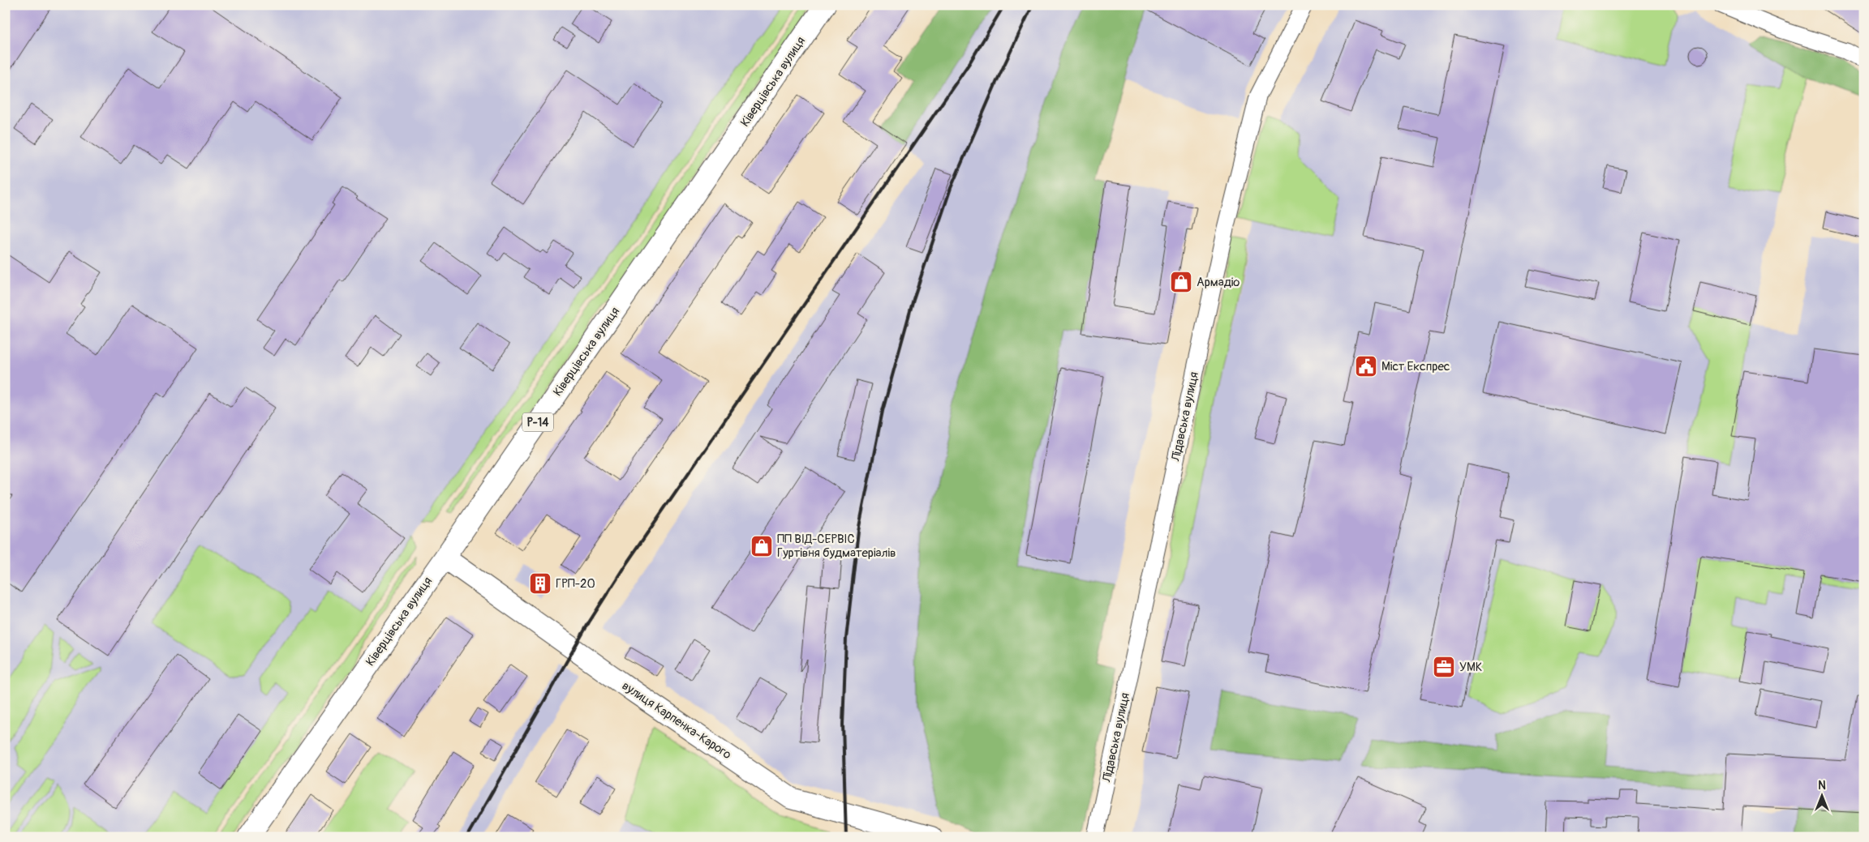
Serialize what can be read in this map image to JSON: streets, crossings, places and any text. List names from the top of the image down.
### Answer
{
  "streets": {
    "main road": ["Ківерцівська вулиця", "Р-14", "вулиця Карпенка-Карого"],
    "street": ["Лідавська вулиця"]
  },
  "crossings": [
    ["Ківерцівська вулиця", "вулиця Карпенка-Карого"]
  ],
  "places": {
    "shop": ["Армадіо", "ПП ВІД-СЕРВІС Гуртівня будматеріалів"],
    "public building": ["Міст Експрес"],
    "building": ["ГРП-20"],
    "office": ["УМК"]
  },
  "north": "top"
}
